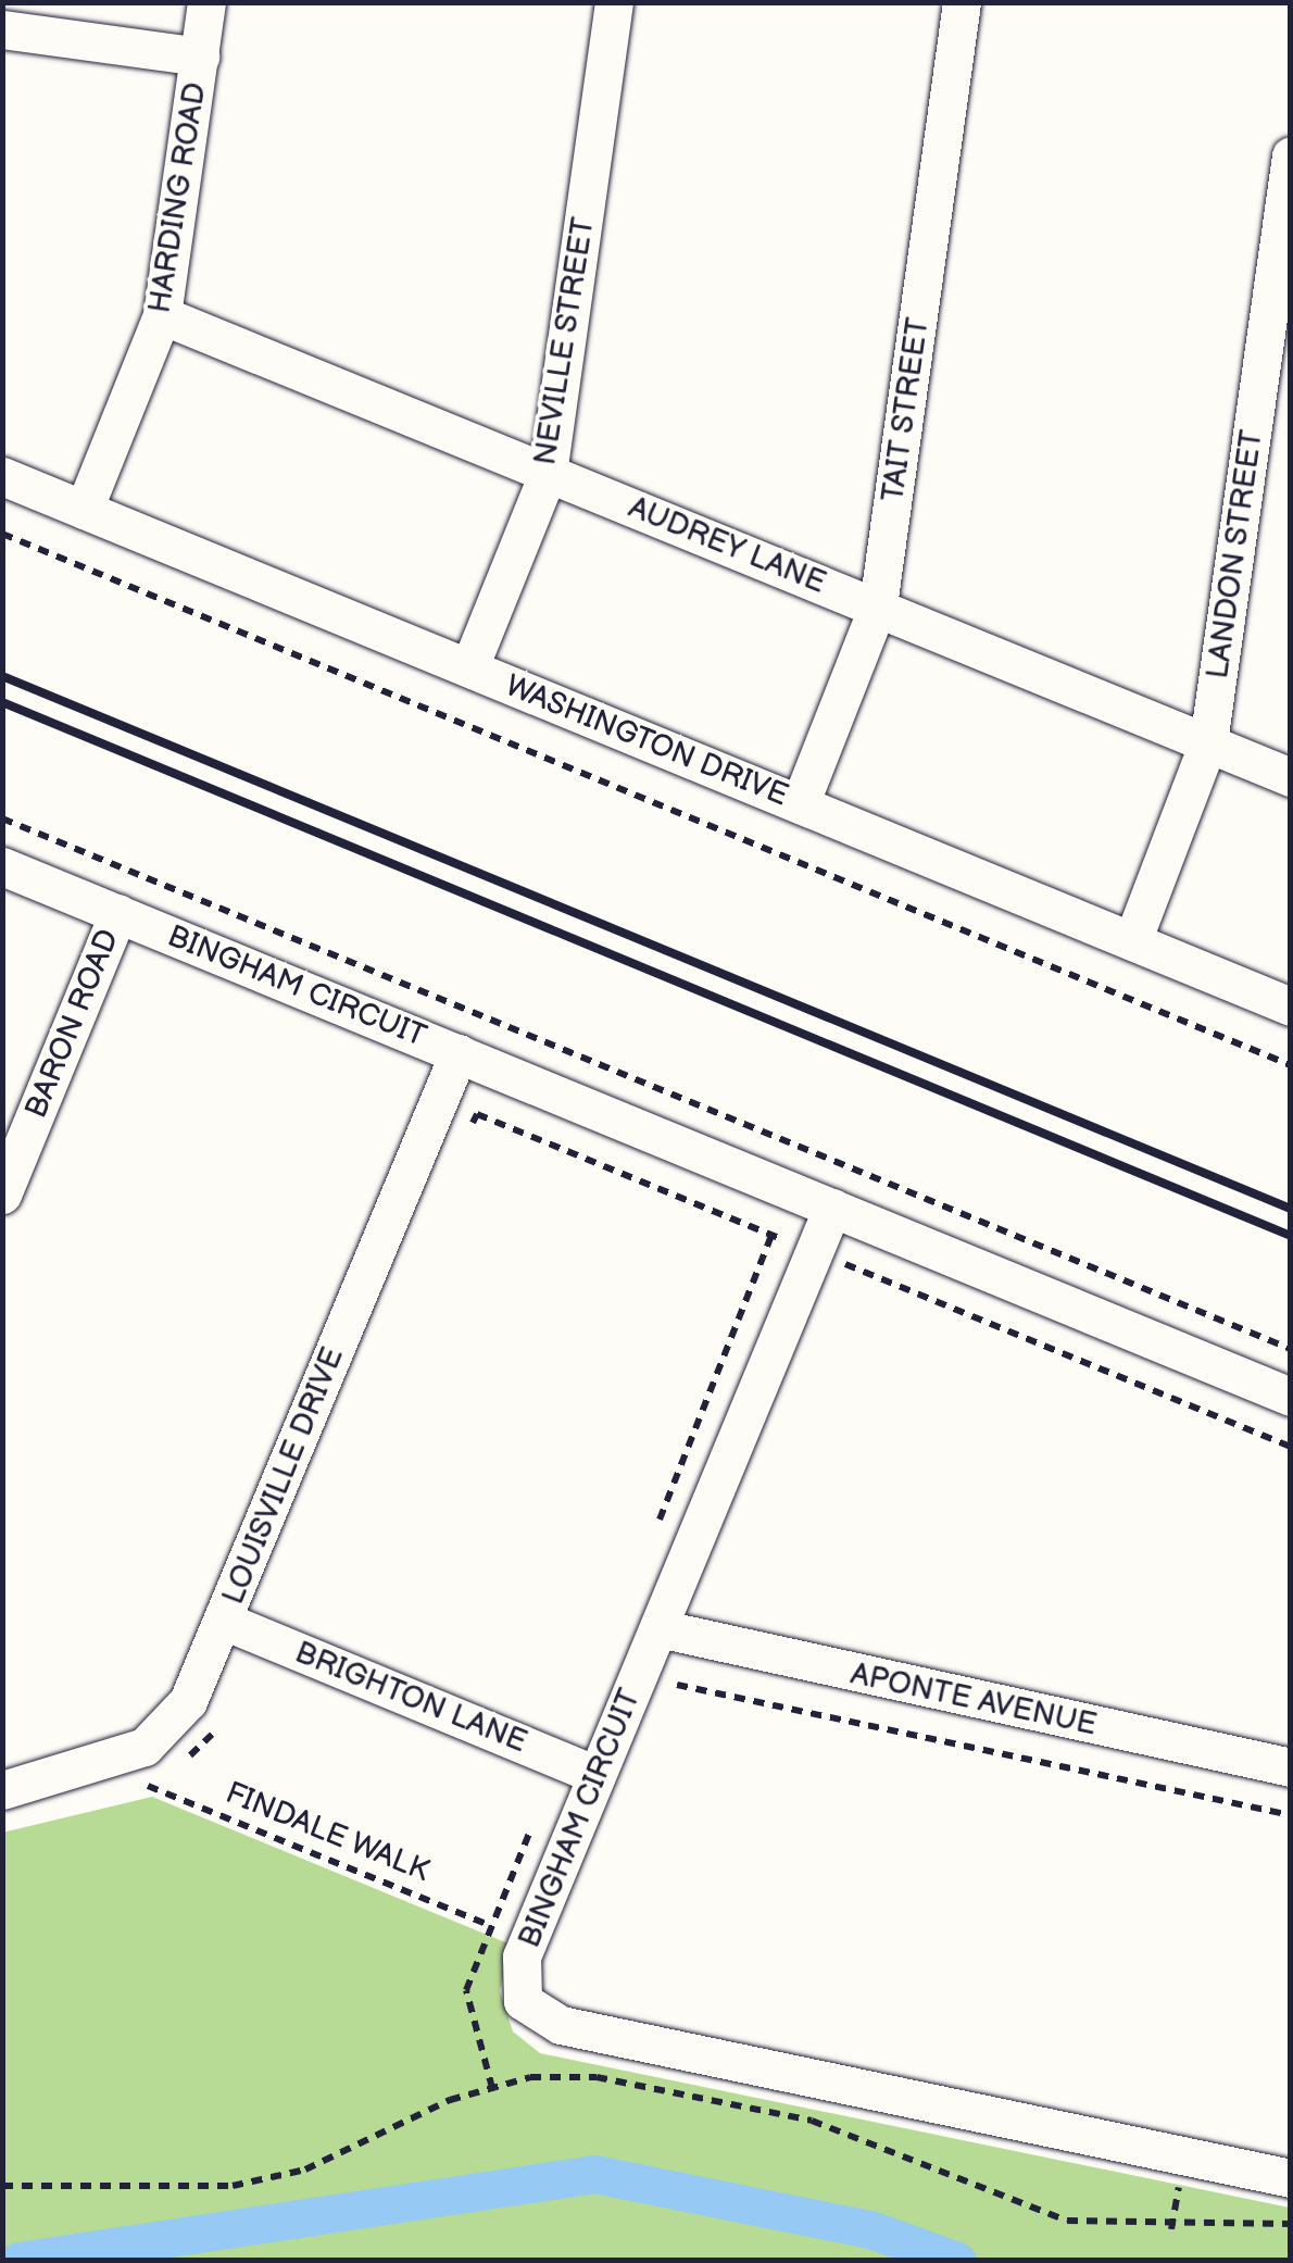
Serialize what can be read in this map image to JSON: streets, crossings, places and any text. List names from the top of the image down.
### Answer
{
  "streets": {
    "street": [
      "HARDING ROAD",
      "NEVILLE STREET",
      "TAIT STREET",
      "AUDREY LANE",
      "LANDON STREET",
      "WASHINGTON DRIVE",
      "BINGHAM CIRCUIT",
      "BARON ROAD",
      "LOUISVILLE DRIVE",
      "BRIGHTON LANE",
      "APONTE AVENUE"
    ],
    "path": ["FINDALE WALK"]
  },
  "crossings": [
    ["HARDING ROAD", "AUDREY LANE"],
    ["HARDING ROAD", "WASHINGTON DRIVE"],
    ["NEVILLE STREET", "AUDREY LANE"],
    ["NEVILLE STREET", "WASHINGTON DRIVE"],
    ["TAIT STREET", "AUDREY LANE"],
    ["TAIT STREET", "WASHINGTON DRIVE"],
    ["AUDREY LANE", "LANDON STREET"],
    ["LANDON STREET", "WASHINGTON DRIVE"],
    ["BINGHAM CIRCUIT", "BARON ROAD"],
    ["BINGHAM CIRCUIT", "LOUISVILLE DRIVE"],
    ["BINGHAM CIRCUIT", "BRIGHTON LANE"],
    ["BINGHAM CIRCUIT", "APONTE AVENUE"],
    ["LOUISVILLE DRIVE", "BRIGHTON LANE"]
  ]
}
